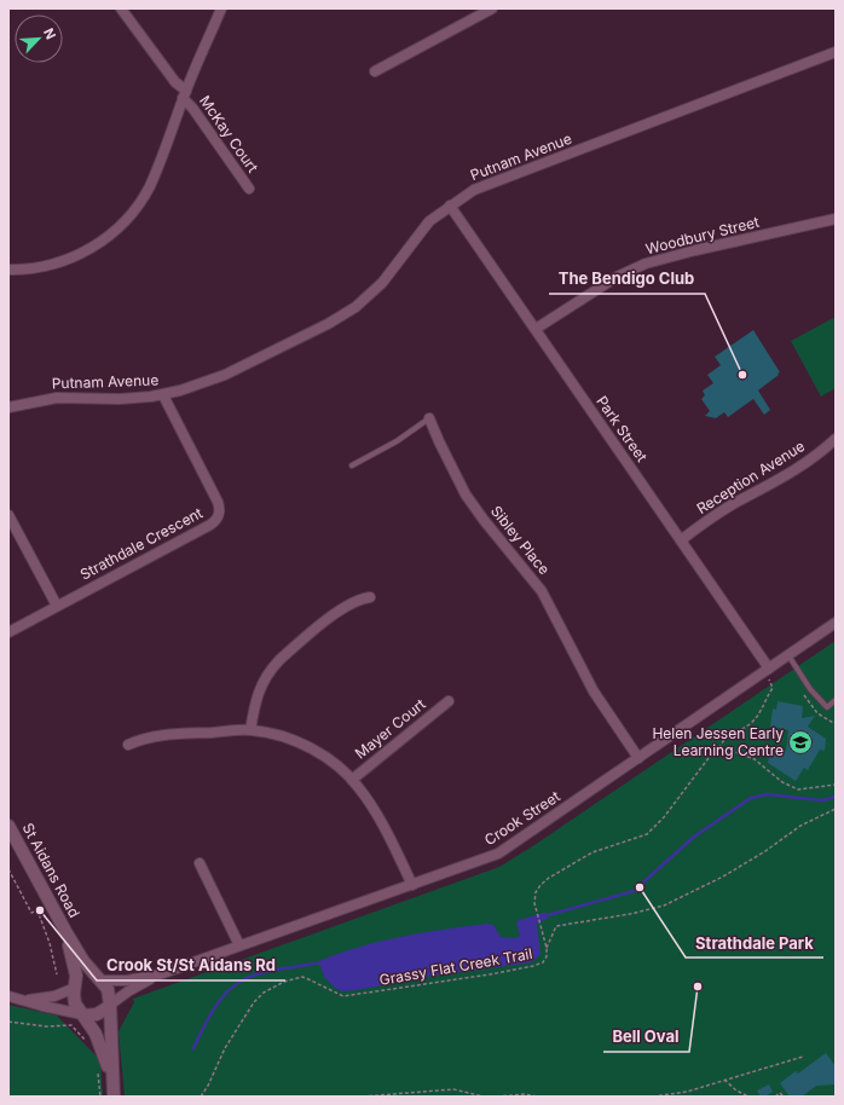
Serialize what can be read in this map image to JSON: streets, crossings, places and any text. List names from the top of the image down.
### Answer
{
  "streets": {
    "street": [
      "McKay Court",
      "Putnam Avenue",
      "Woodbury Street",
      "Park Street",
      "Reception Avenue",
      "Sibley Place",
      "Strathdale Crescent",
      "Mayer Court",
      "Crook Street",
      "St Aidans Road"
    ],
    "path": ["Grassy Flat Creek Trail"]
  },
  "crossings": [
    ["Putnam Avenue", "Park Street"],
    ["Putnam Avenue", "Strathdale Crescent"],
    ["Woodbury Street", "Park Street"],
    ["Park Street", "Reception Avenue"],
    ["Park Street", "Crook Street"],
    ["Park Street", "Grassy Flat Creek Trail"],
    ["Sibley Place", "Crook Street"],
    ["Crook Street", "St Aidans Road"],
    ["Crook Street", "Grassy Flat Creek Trail"]
  ],
  "places": {
    "other": [
      "The Bendigo Club",
      "Strathdale Park",
      "Crook St/St Aidans Rd",
      "Bell Oval"
    ],
    "school or university": ["Helen Jessen Early Learning Centre"]
  },
  "north": "top right"
}
